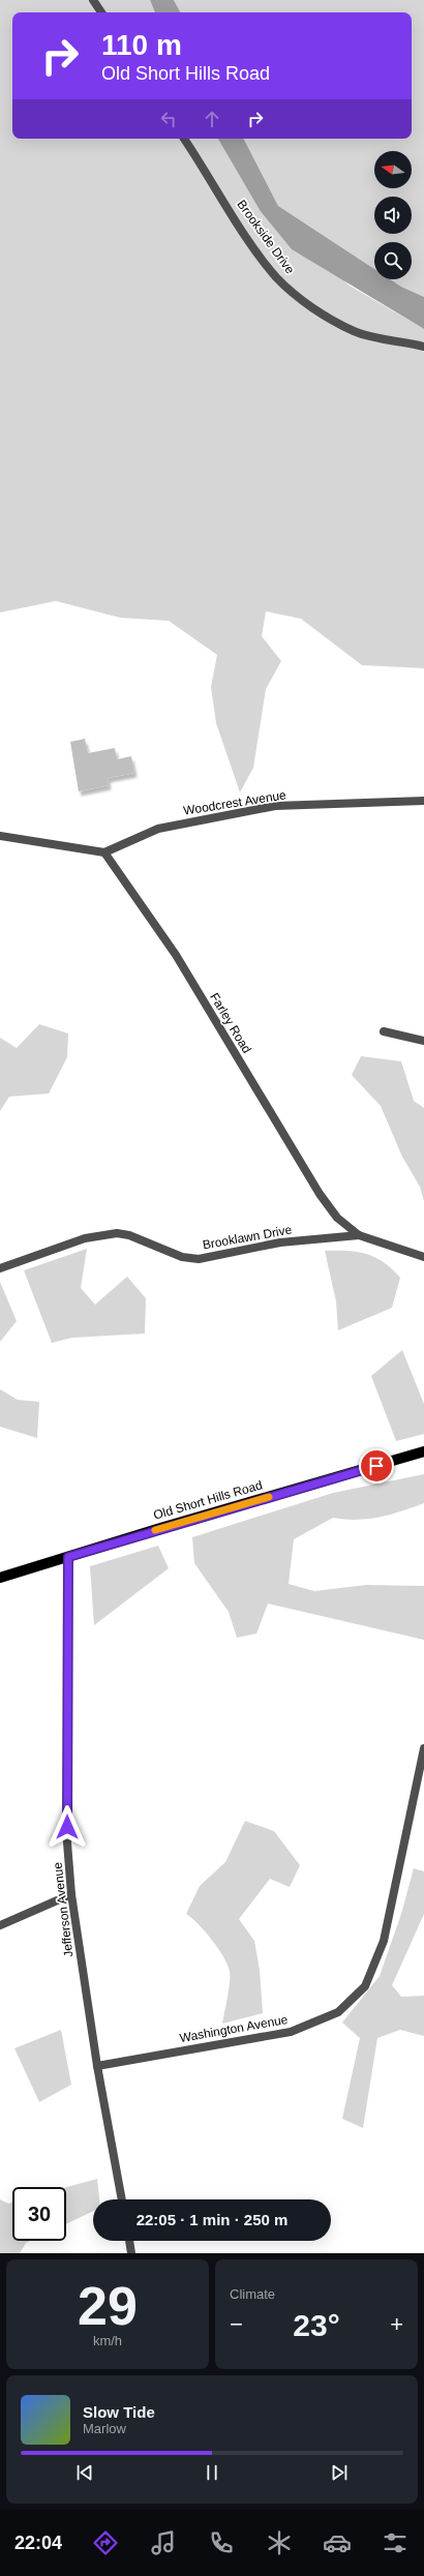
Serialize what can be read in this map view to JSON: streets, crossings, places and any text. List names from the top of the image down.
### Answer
{
  "streets": {
    "main road": ["Old Short Hills Road"],
    "street": [
      "Brookside Drive",
      "Woodcrest Avenue",
      "Farley Road",
      "Brooklawn Drive",
      "Jefferson Avenue",
      "Washington Avenue"
    ]
  },
  "crossings": [
    ["Woodcrest Avenue", "Farley Road"],
    ["Farley Road", "Brooklawn Drive"],
    ["Old Short Hills Road", "Jefferson Avenue"],
    ["Jefferson Avenue", "Washington Avenue"]
  ],
  "north": "left",
  "page": {
    "turn": ["110 m", "Old Short Hills Road"],
    "limit": "30",
    "trip": "22:05 · 1 min · 250 m",
    "tile": [
      ["29", "km/h"],
      "Climate"
    ],
    "heat": ["−", "23°", "+"],
    "song": ["Slow Tide", "Marlow"],
    "tabs": "22:04"
  }
}
